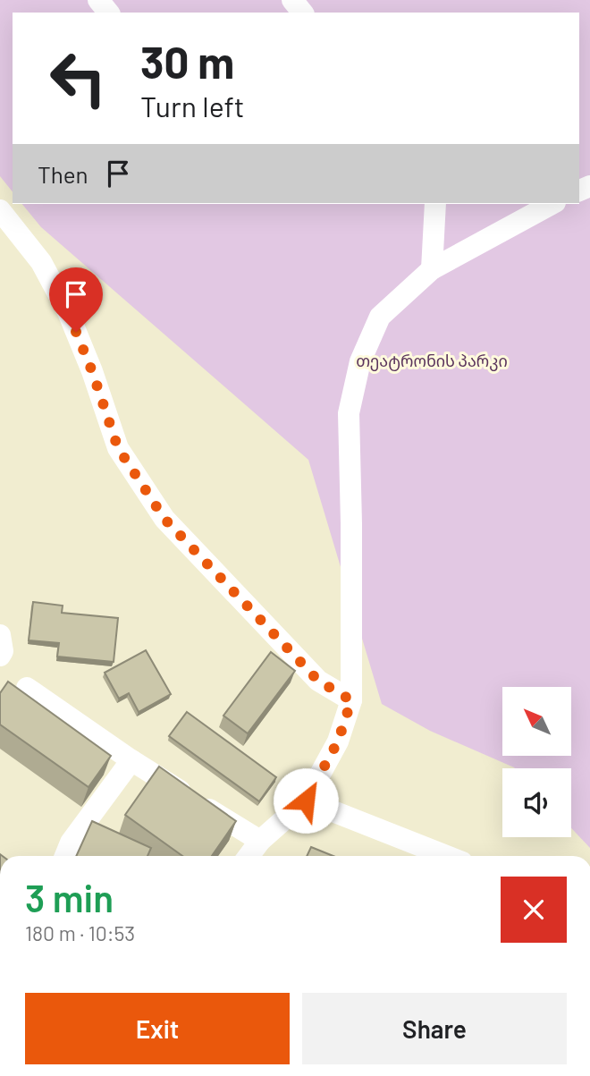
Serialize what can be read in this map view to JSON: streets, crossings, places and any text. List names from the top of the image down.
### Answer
{
  "parks": ["თეატრონის პარკი"],
  "north": "top left",
  "page": {
    "turn": ["30 m", "Turn left"],
    "then": "Then",
    "heading": ["3 min", "180 m · 10:53"],
    "buttons": ["Exit", "Share"]
  }
}
